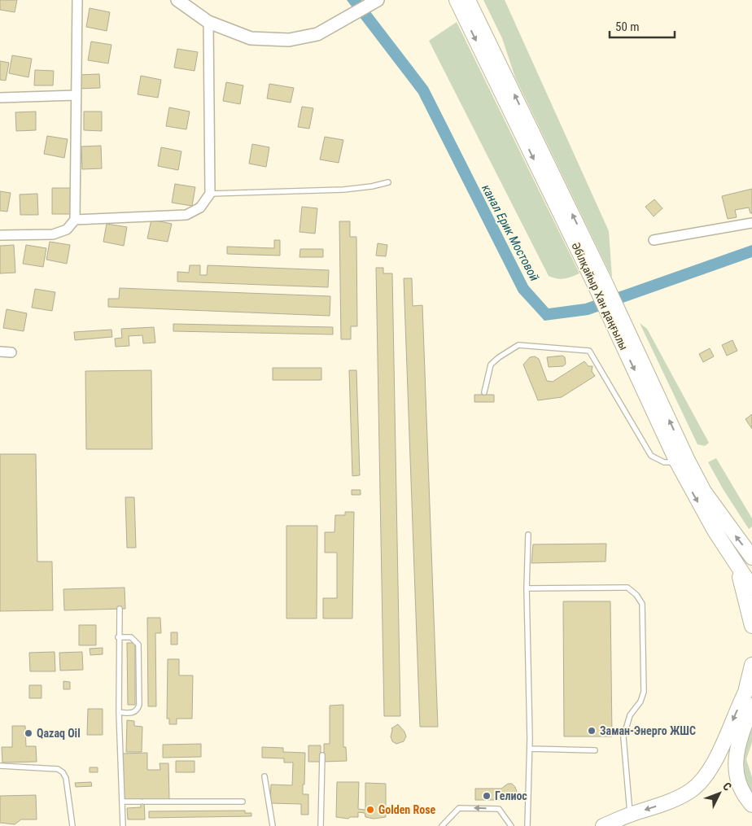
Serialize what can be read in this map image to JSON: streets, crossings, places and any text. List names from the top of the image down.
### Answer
{
  "streets": {
    "main road": ["Әбілқайыр Хан даңғылы"]
  },
  "water": ["канал Ерик Мостовой"],
  "places": [
    "Заман-Энерго ЖШС",
    "Qazaq Oil",
    "Гелиос",
    "Golden Rose"
  ],
  "scale_bar": "50 m",
  "north": "top right"
}
